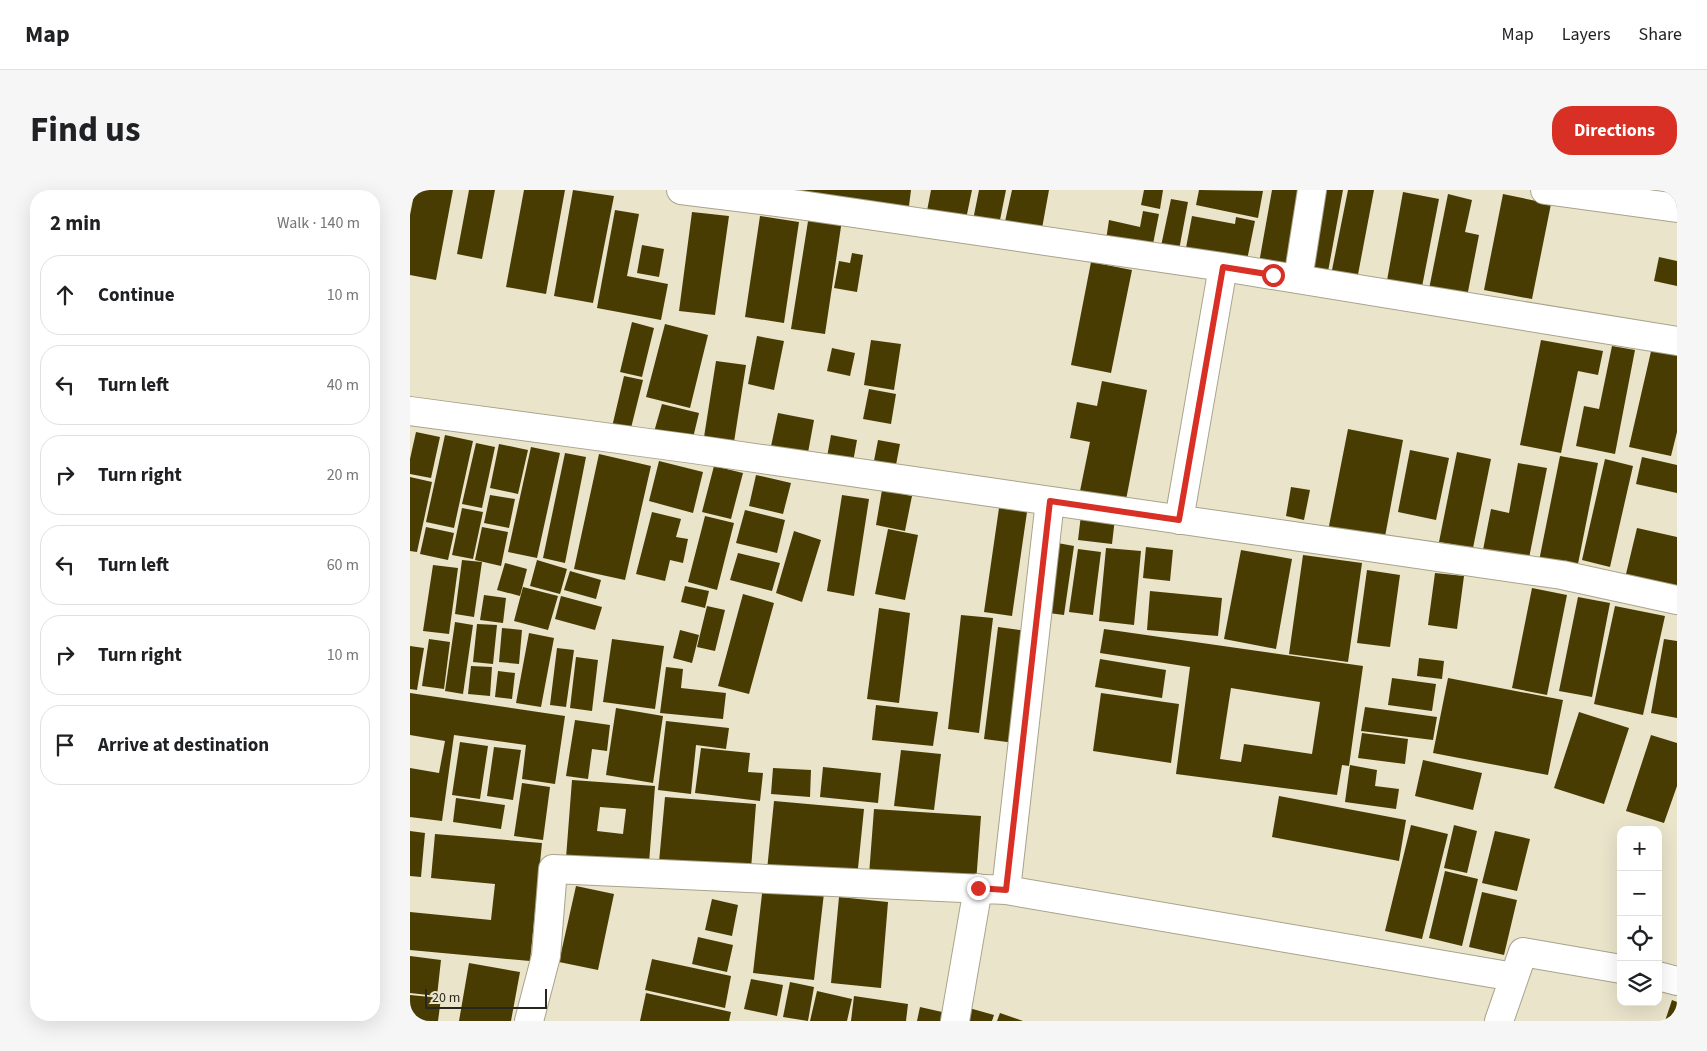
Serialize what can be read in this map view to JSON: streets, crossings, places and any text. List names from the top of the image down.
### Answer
{
  "scale_bar": "20 m",
  "page": {
    "header": "Map",
    "nav": ["Map", "Layers", "Share"],
    "title": "Find us",
    "buttons": "Directions",
    "heading": ["2 min", "Walk · 140 m"],
    "list": [
      ["Continue", "10 m"],
      ["Turn left", "40 m"],
      ["Turn right", "20 m"],
      ["Turn left", "60 m"],
      ["Turn right", "10 m"],
      "Arrive at destination"
    ],
    "map_buttons": ["+", "−"],
    "scale": "20 m"
  }
}
